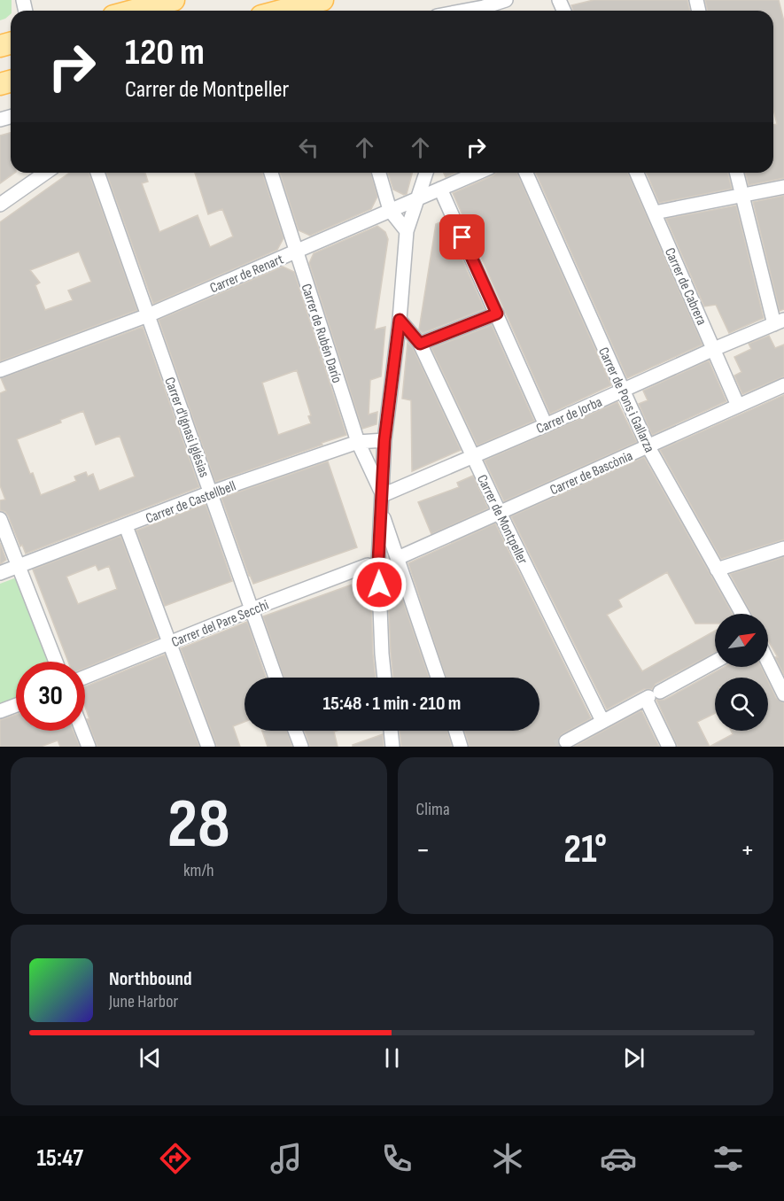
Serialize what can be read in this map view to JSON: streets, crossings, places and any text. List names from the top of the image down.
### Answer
{
  "streets": {
    "street": [
      "Carrer de Renart",
      "Carrer de Cabrera",
      "Carrer de Rubén Darío",
      "Carrer de Pons i Gallarza",
      "Carrer de Jorba",
      "Carrer d'Ignasi Iglésias",
      "Carrer de Bascònia",
      "Carrer de Castellbell",
      "Carrer de Montpeller",
      "Carrer del Pare Secchi"
    ]
  },
  "crossings": [
    ["Carrer de Renart", "Carrer de Rubén Darío"],
    ["Carrer de Renart", "Carrer d'Ignasi Iglésias"],
    ["Carrer de Cabrera", "Carrer de Jorba"],
    ["Carrer de Cabrera", "Carrer de Bascònia"],
    ["Carrer de Rubén Darío", "Carrer de Jorba"],
    ["Carrer de Rubén Darío", "Carrer de Castellbell"],
    ["Carrer de Pons i Gallarza", "Carrer de Jorba"],
    ["Carrer de Pons i Gallarza", "Carrer de Bascònia"],
    ["Carrer de Jorba", "Carrer de Montpeller"],
    ["Carrer d'Ignasi Iglésias", "Carrer de Castellbell"],
    ["Carrer d'Ignasi Iglésias", "Carrer del Pare Secchi"],
    ["Carrer de Bascònia", "Carrer de Montpeller"]
  ],
  "north": "top right",
  "page": {
    "turn": ["120 m", "Carrer de Montpeller"],
    "limit": "30",
    "trip": "15:48 · 1 min · 210 m",
    "tile": [
      ["28", "km/h"],
      "Clima"
    ],
    "heat": ["−", "21°", "+"],
    "song": ["Northbound", "June Harbor"],
    "tabs": "15:47"
  }
}
